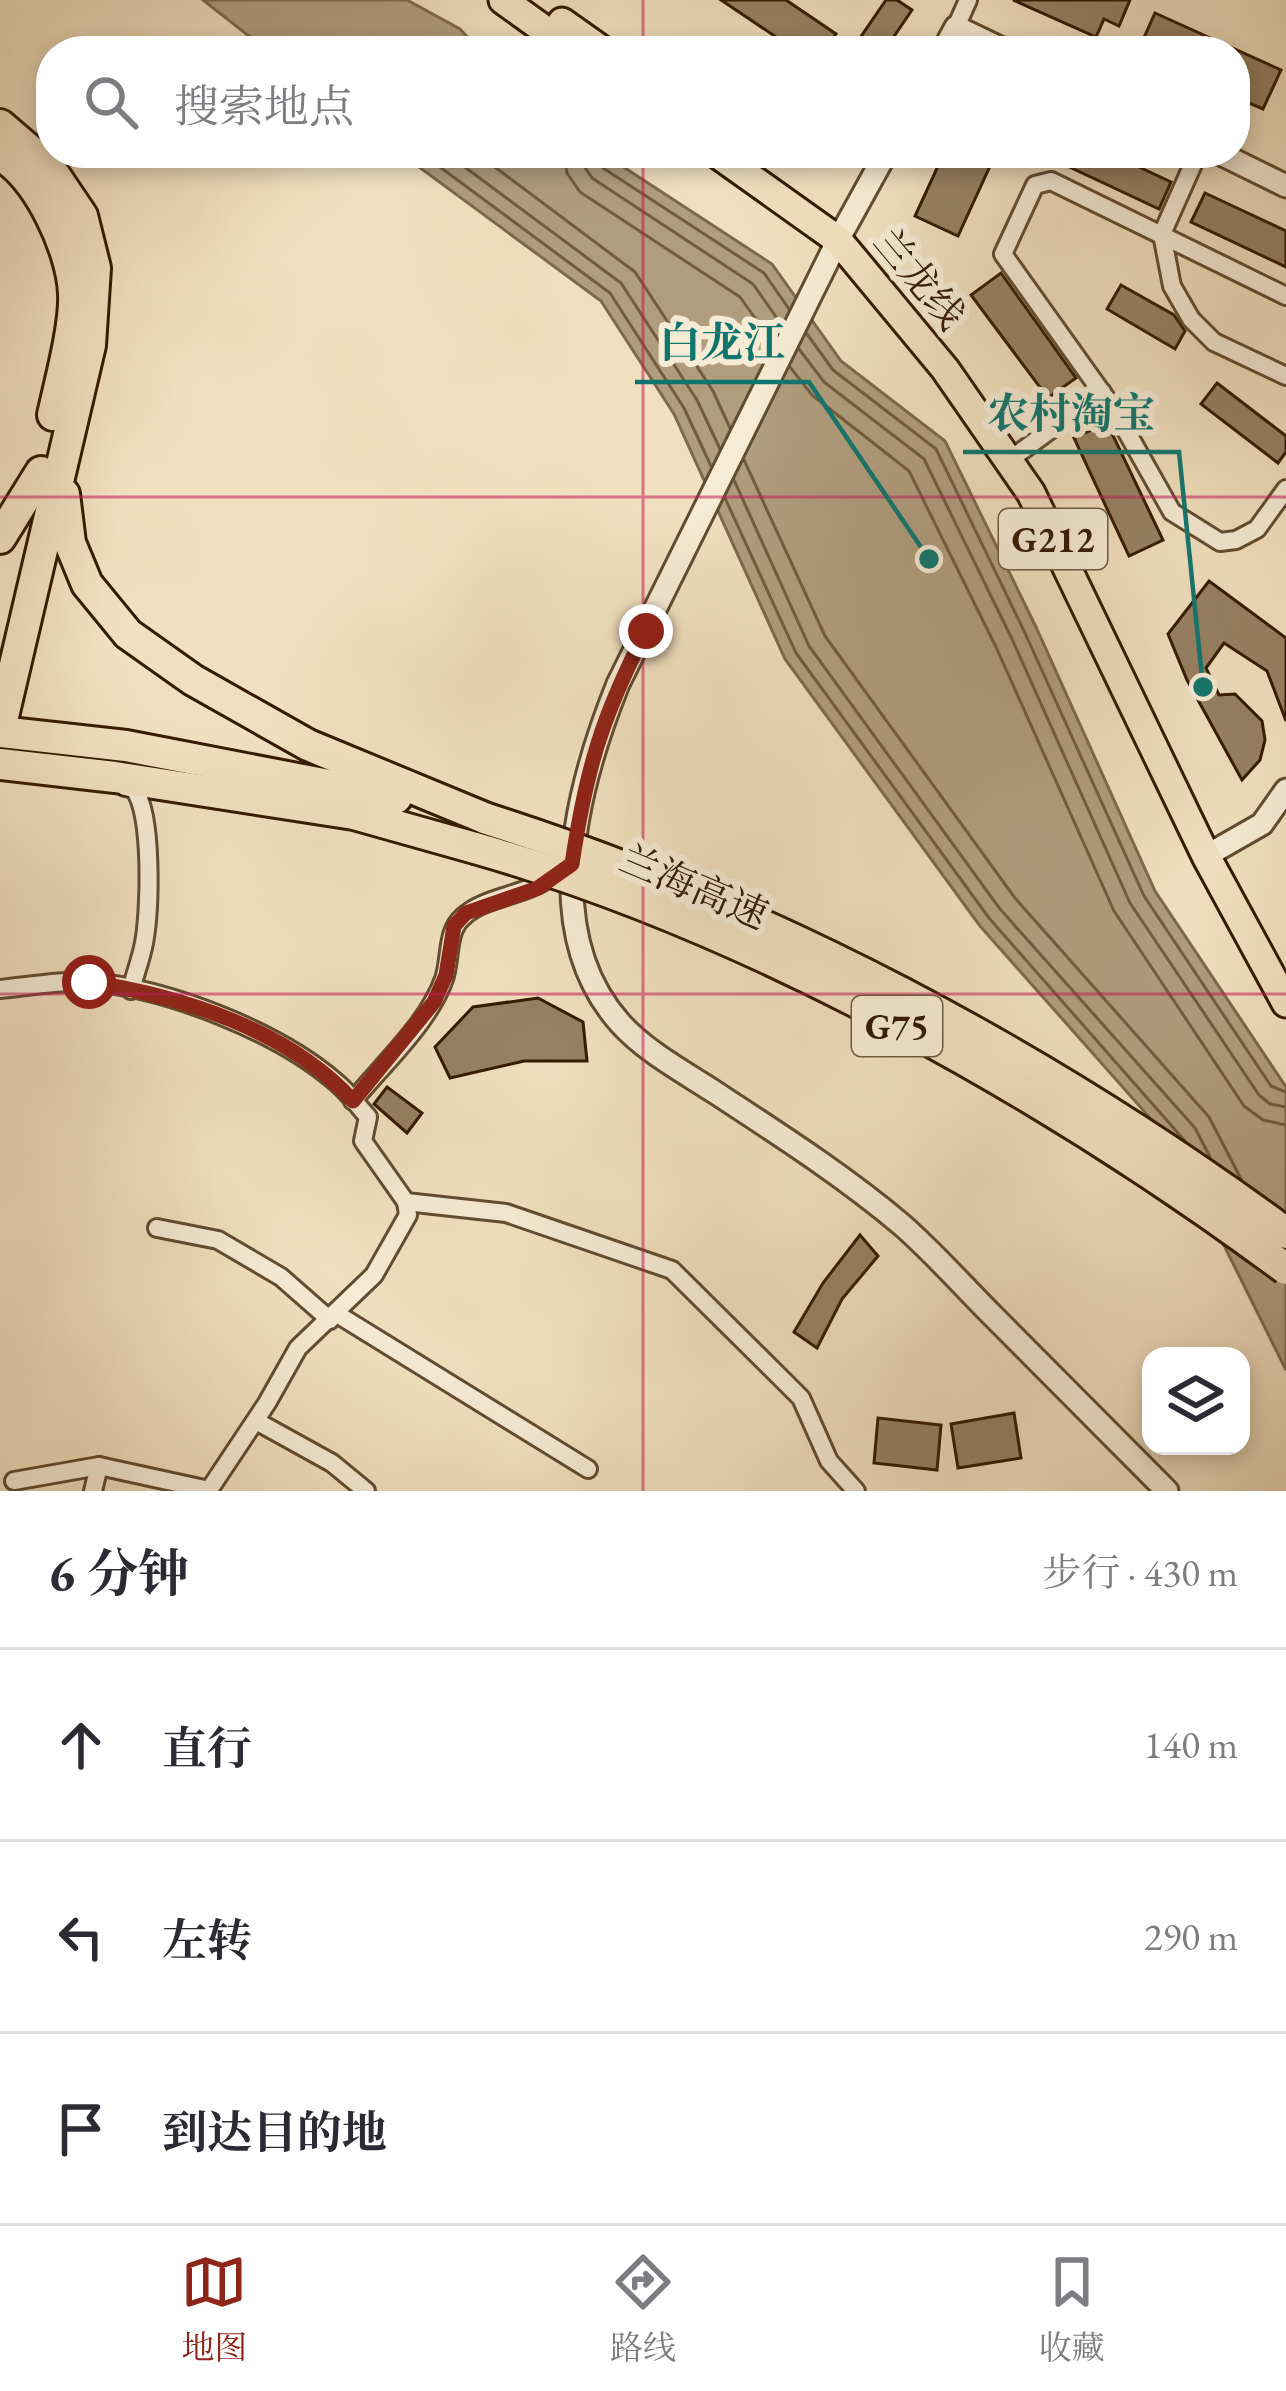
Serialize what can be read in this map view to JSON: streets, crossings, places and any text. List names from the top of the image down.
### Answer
{
  "streets": {
    "highway": [
      "兰龙线",
      "G212",
      "兰海高速",
      "G75"
    ]
  },
  "places": ["白龙江", "农村淘宝"],
  "page": {
    "search": "搜索地点",
    "heading": ["6 分钟", "步行 · 430 m"],
    "list": [
      ["直行", "140 m"],
      ["左转", "290 m"],
      "到达目的地"
    ],
    "nav": ["地图", "路线", "收藏"]
  }
}
